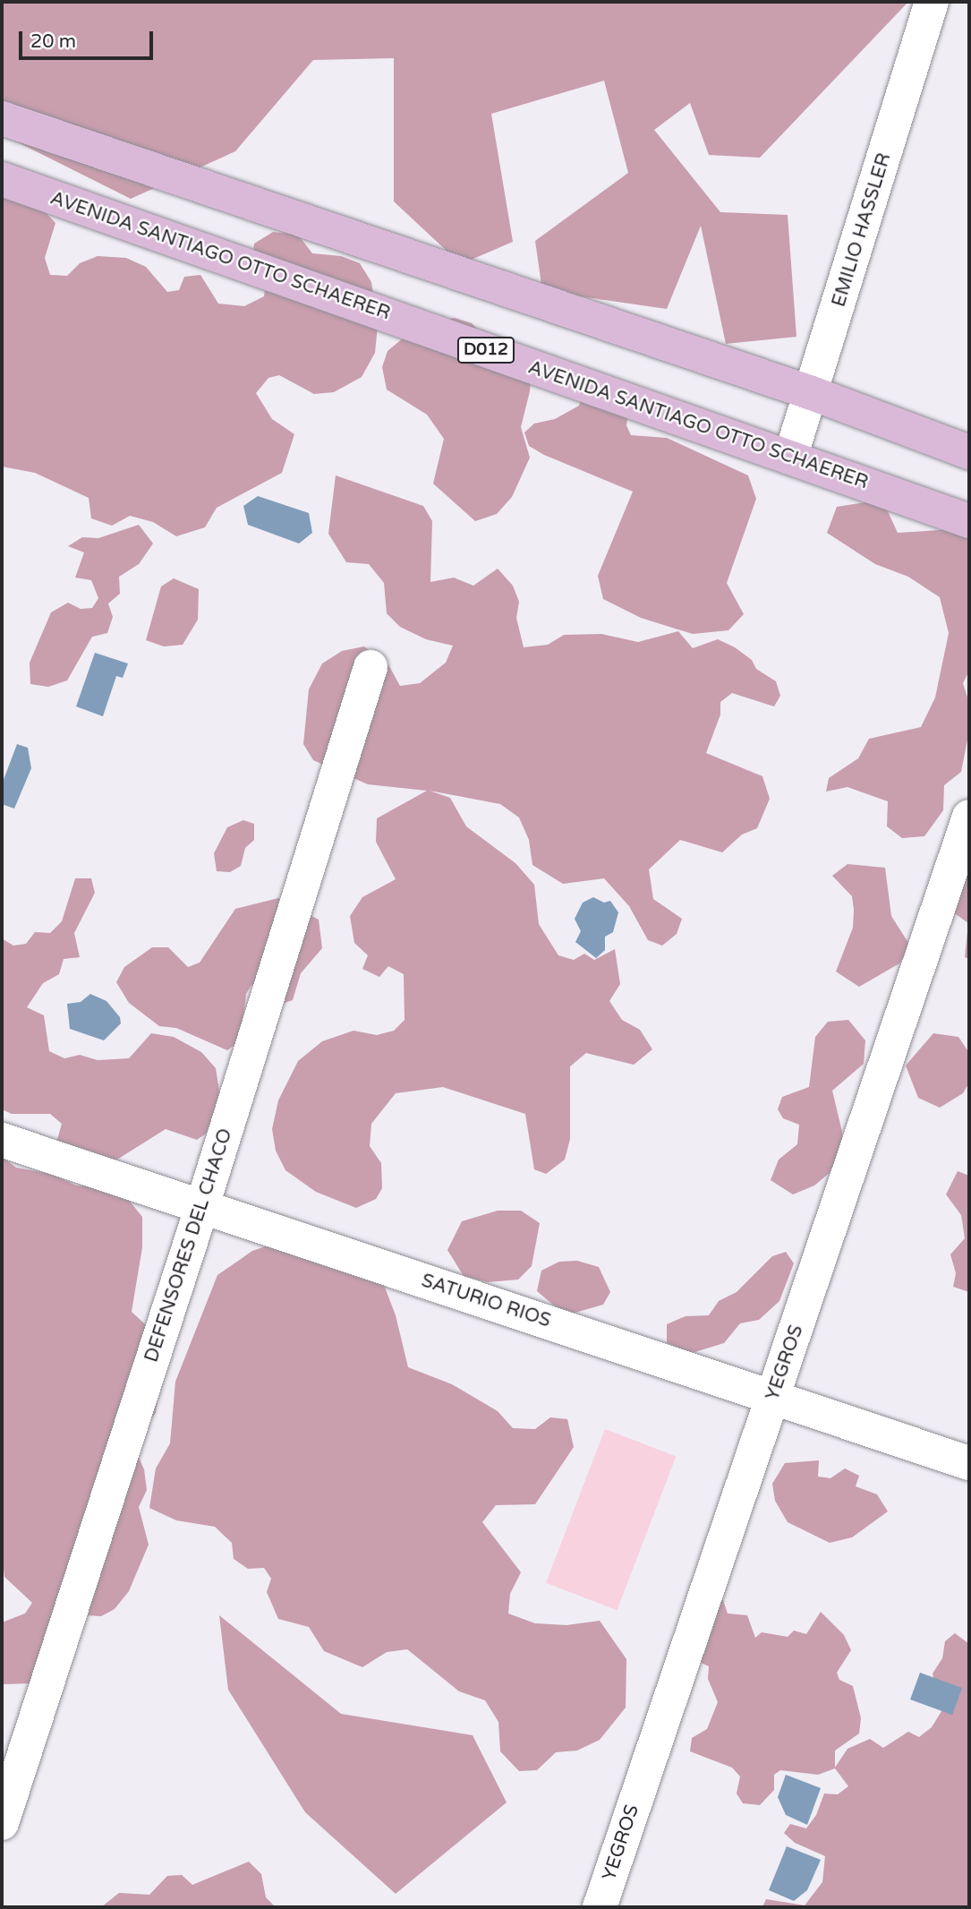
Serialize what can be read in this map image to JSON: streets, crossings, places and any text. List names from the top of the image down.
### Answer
{
  "streets": {
    "main road": ["AVENIDA SANTIAGO OTTO SCHAERER", "D012"],
    "street": [
      "EMILIO HASSLER",
      "DEFENSORES DEL CHACO",
      "SATURIO RIOS",
      "YEGROS"
    ]
  },
  "crossings": [
    ["EMILIO HASSLER", "AVENIDA SANTIAGO OTTO SCHAERER"],
    ["DEFENSORES DEL CHACO", "SATURIO RIOS"],
    ["SATURIO RIOS", "YEGROS"]
  ],
  "scale_bar": "20 m"
}
